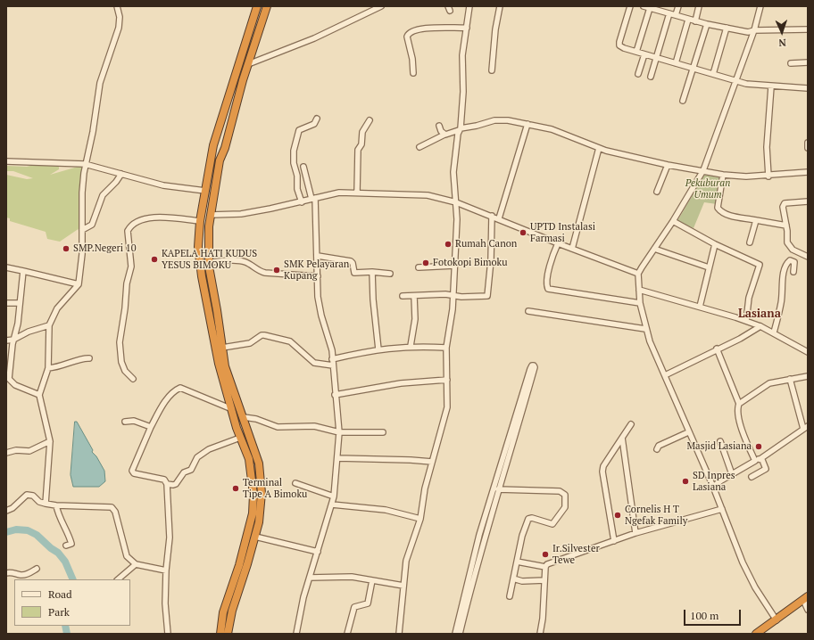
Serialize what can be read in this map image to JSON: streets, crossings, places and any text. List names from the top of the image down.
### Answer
{
  "districts": ["Lasiana"],
  "parks": ["Pekuburan Umum"],
  "places": [
    "UPTD Instalasi Farmasi",
    "Rumah Canon",
    "SMP.Negeri 10",
    "KAPELA HATI KUDUS YESUS BIMOKU",
    "Fotokopi Bimoku",
    "SMK Pelayaran Kupang",
    "Masjid Lasiana",
    "SD Inpres Lasiana",
    "Terminal Tipe A Bimoku",
    "Cornelis H T Ngefak Family",
    "Ir.Silvester Tewe"
  ],
  "legend": ["Road", "Park"],
  "scale_bar": "100 m",
  "north": "bottom"
}
